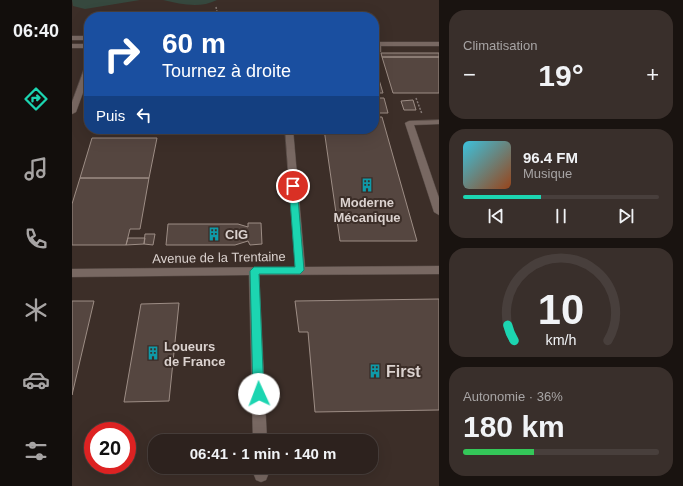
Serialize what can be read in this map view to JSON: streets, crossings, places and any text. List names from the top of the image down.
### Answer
{
  "streets": {
    "street": ["Avenue de la Trentaine"]
  },
  "places": {
    "building": [
      "Moderne Mécanique",
      "CIG",
      "Loueurs de France",
      "First"
    ]
  },
  "page": {
    "tabs": "06:40",
    "tile": [
      "Climatisation",
      ["Autonomie · 36%", "180 km"]
    ],
    "turn": ["60 m", "Tournez à droite"],
    "heat": ["−", "19°", "+"],
    "then": "Puis",
    "song": ["96.4 FM", "Musique"],
    "limit": "20",
    "trip": "06:41 · 1 min · 140 m",
    "gauge": ["10", "km/h"]
  }
}
